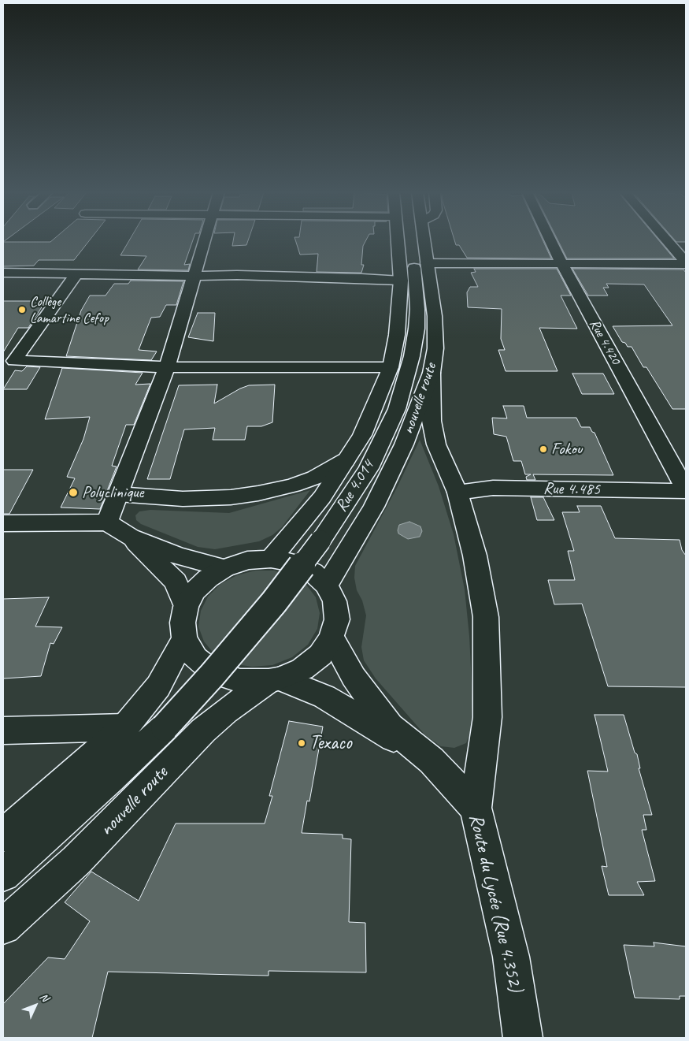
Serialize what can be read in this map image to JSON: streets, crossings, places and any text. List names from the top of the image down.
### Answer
{
  "streets": {
    "main road": [
      "Rue 4.420",
      "nouvelle route",
      "Rue 4.014",
      "Rue 4.485",
      "Route du Lycée (Rue 4.352)"
    ]
  },
  "crossings": [
    ["Rue 4.420", "Rue 4.485"],
    ["nouvelle route", "Rue 4.014"],
    ["nouvelle route", "Route du Lycée (Rue 4.352)"]
  ],
  "places": [
    "Collège Lamartine Cefop",
    "Fokou",
    "Polyclinique",
    "Texaco"
  ],
  "north": "top right"
}
